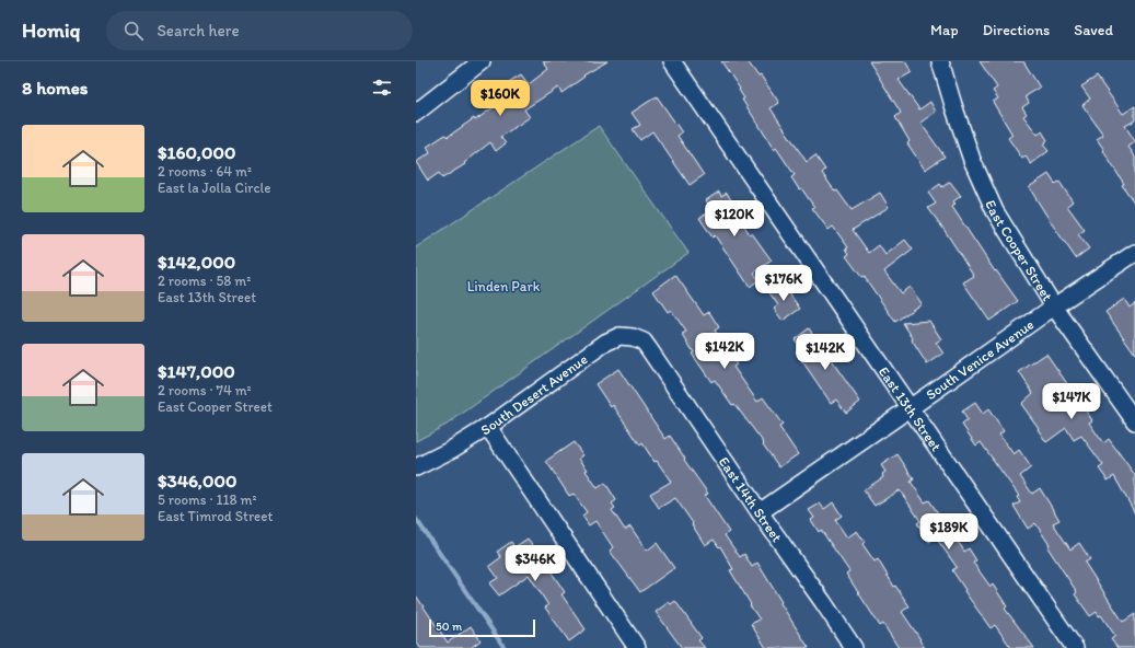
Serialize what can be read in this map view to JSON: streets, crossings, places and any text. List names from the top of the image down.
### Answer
{
  "streets": {
    "street": [
      "East Cooper Street",
      "South Venice Avenue",
      "South Desert Avenue",
      "East 13th Street",
      "East 14th Street"
    ]
  },
  "crossings": [
    ["East Cooper Street", "South Venice Avenue"],
    ["South Venice Avenue", "East 13th Street"],
    ["South Venice Avenue", "East 14th Street"],
    ["South Desert Avenue", "East 14th Street"]
  ],
  "parks": ["Linden Park"],
  "scale_bar": "50 m",
  "page": {
    "header": "Homiq",
    "search": "Search here",
    "nav": ["Map", "Directions", "Saved"],
    "heading": "8 homes",
    "price": [
      "$160K",
      "$120K",
      "$176K",
      "$142K",
      "$142K",
      "$147K",
      "$189K",
      "$346K"
    ],
    "list": [
      {
        "name": "$160,000",
        "note": "2 rooms · 64 m² · East la Jolla Circle"
      },
      {
        "name": "$142,000",
        "note": "2 rooms · 58 m² · East 13th Street"
      },
      {
        "name": "$147,000",
        "note": "2 rooms · 74 m² · East Cooper Street"
      },
      {
        "name": "$346,000",
        "note": "5 rooms · 118 m² · East Timrod Street"
      }
    ],
    "scale": "50 m"
  }
}
